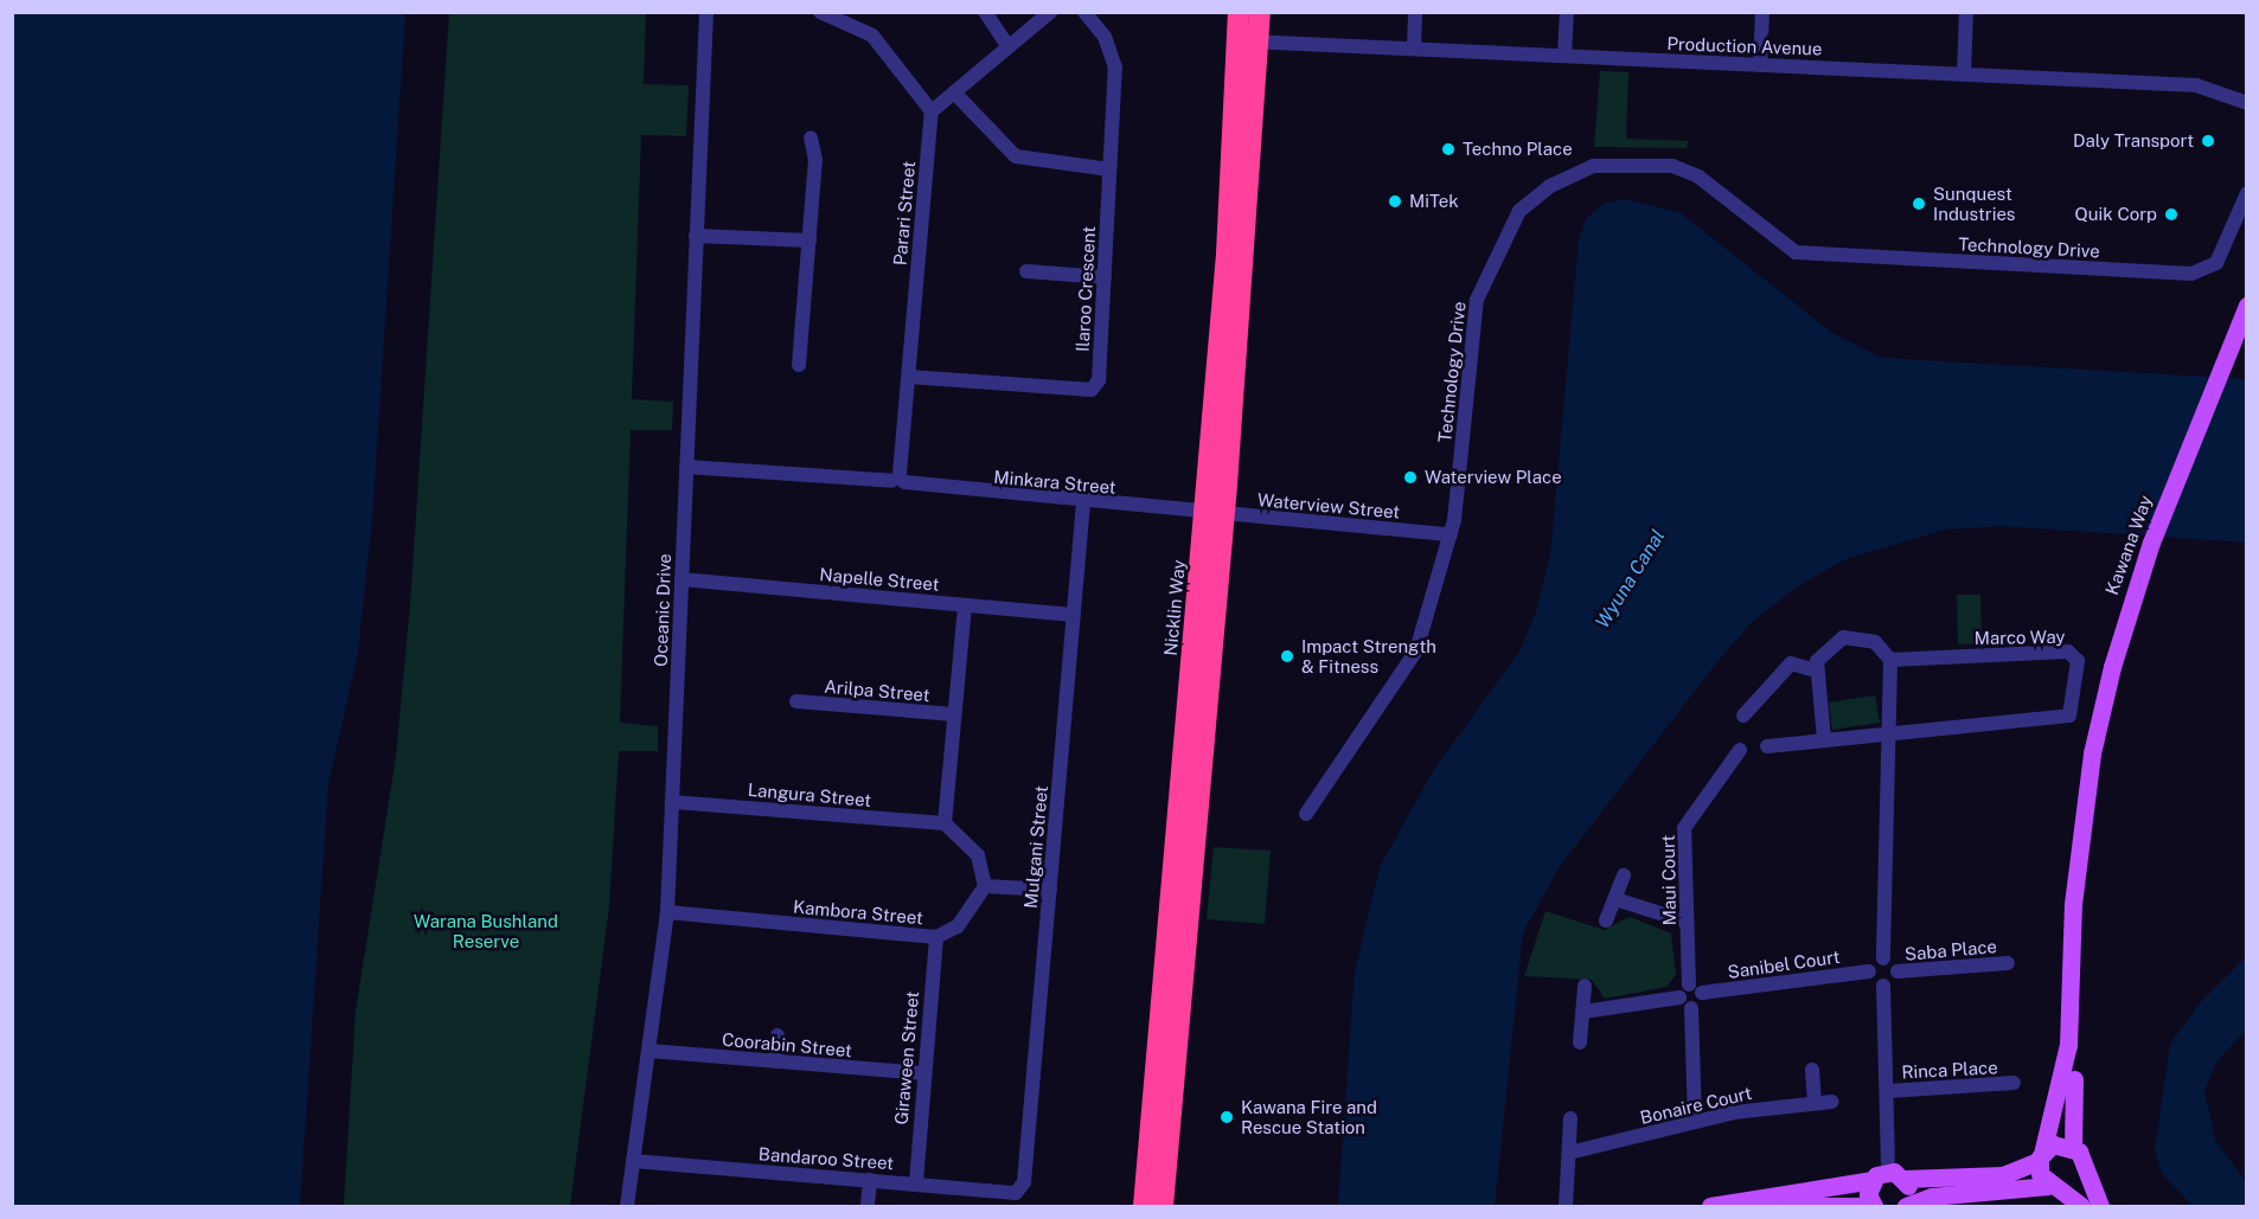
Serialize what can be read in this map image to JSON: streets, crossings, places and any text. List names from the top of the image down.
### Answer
{
  "streets": {
    "highway": ["Nicklin Way"],
    "main road": ["Kawana Way"],
    "street": [
      "Production Avenue",
      "Parari Street",
      "Technology Drive",
      "Ilaroo Crescent",
      "Minkara Street",
      "Waterview Street",
      "Napelle Street",
      "Oceanic Drive",
      "Marco Way",
      "Arilpa Street",
      "Langura Street",
      "Mulgani Street",
      "Maui Court",
      "Kambora Street",
      "Saba Place",
      "Sanibel Court",
      "Coorabin Street",
      "Giraween Street",
      "Rinca Place",
      "Bonaire Court",
      "Bandaroo Street"
    ]
  },
  "crossings": [
    ["Production Avenue", "Nicklin Way"],
    ["Parari Street", "Ilaroo Crescent"],
    ["Parari Street", "Minkara Street"],
    ["Technology Drive", "Waterview Street"],
    ["Minkara Street", "Waterview Street"],
    ["Minkara Street", "Nicklin Way"],
    ["Minkara Street", "Oceanic Drive"],
    ["Minkara Street", "Mulgani Street"],
    ["Waterview Street", "Nicklin Way"],
    ["Napelle Street", "Oceanic Drive"],
    ["Napelle Street", "Mulgani Street"],
    ["Oceanic Drive", "Langura Street"],
    ["Oceanic Drive", "Kambora Street"],
    ["Oceanic Drive", "Coorabin Street"],
    ["Oceanic Drive", "Bandaroo Street"],
    ["Mulgani Street", "Bandaroo Street"],
    ["Kambora Street", "Giraween Street"],
    ["Coorabin Street", "Giraween Street"],
    ["Giraween Street", "Bandaroo Street"]
  ],
  "water": ["Wyuna Canal"],
  "parks": ["Warana Bushland Reserve"],
  "places": [
    "Daly Transport",
    "Techno Place",
    "MiTek",
    "Sunquest Industries",
    "Quik Corp",
    "Waterview Place",
    "Impact Strength & Fitness",
    "Kawana Fire and Rescue Station"
  ]
}
